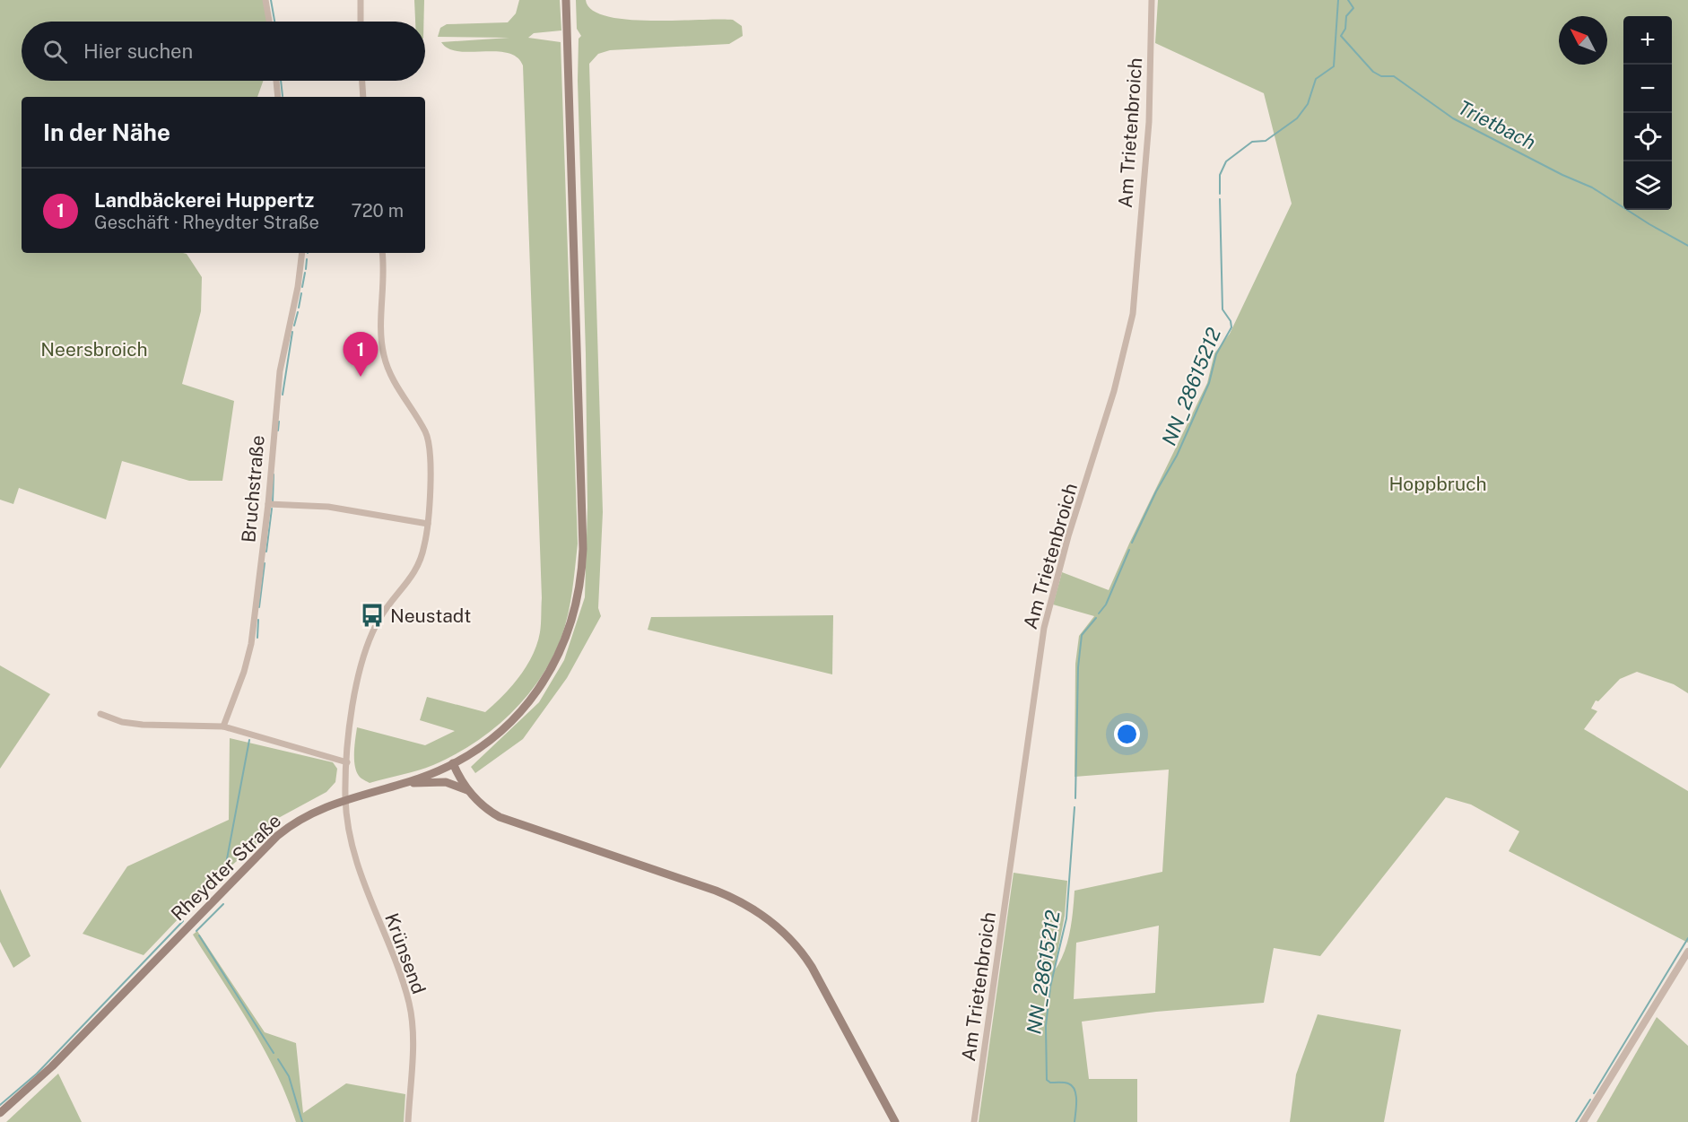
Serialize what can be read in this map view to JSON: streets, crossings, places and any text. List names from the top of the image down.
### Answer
{
  "streets": {
    "main road": ["Rheydter Straße"],
    "street": ["Am Trietenbroich", "Bruchstraße", "Krünsend"]
  },
  "crossings": [
    ["Rheydter Straße", "Krünsend"]
  ],
  "water": ["Trietbach", "NN_28615212"],
  "parks": ["Neersbroich", "Hoppbruch"],
  "places": {
    "bus stop": ["Neustadt"]
  },
  "north": "top left",
  "page": {
    "map_buttons": ["+", "−"],
    "search": "Hier suchen",
    "heading": "In der Nähe",
    "list": [
      {
        "mark": "1",
        "name": "Landbäckerei Huppertz",
        "note": "Geschäft · Rheydter Straße",
        "value": "720 m"
      }
    ],
    "pins": "1"
  }
}
